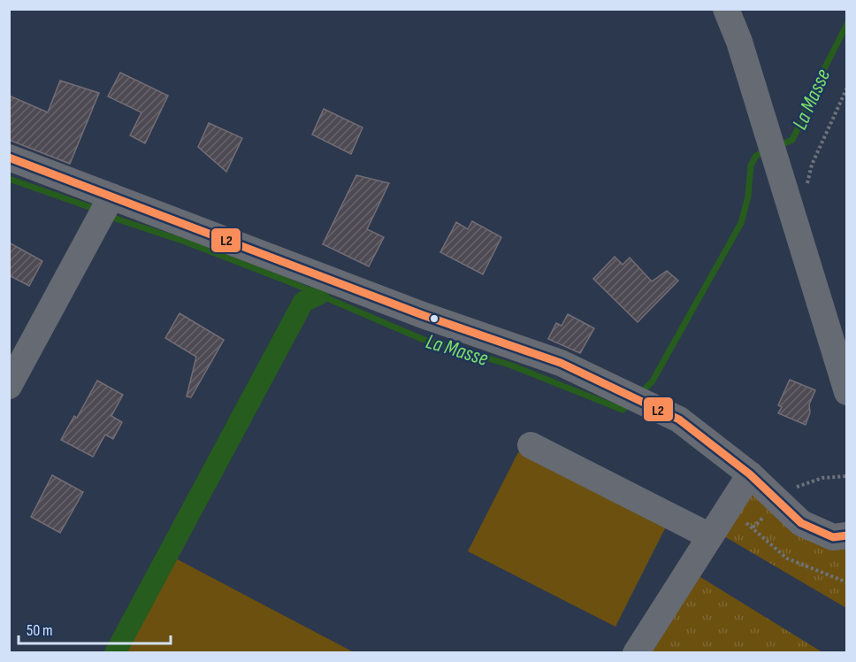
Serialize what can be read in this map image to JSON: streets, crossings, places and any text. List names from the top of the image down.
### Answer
{
  "water": ["La Masse"],
  "lines": ["transit line L2"],
  "scale_bar": "50 m"
}
